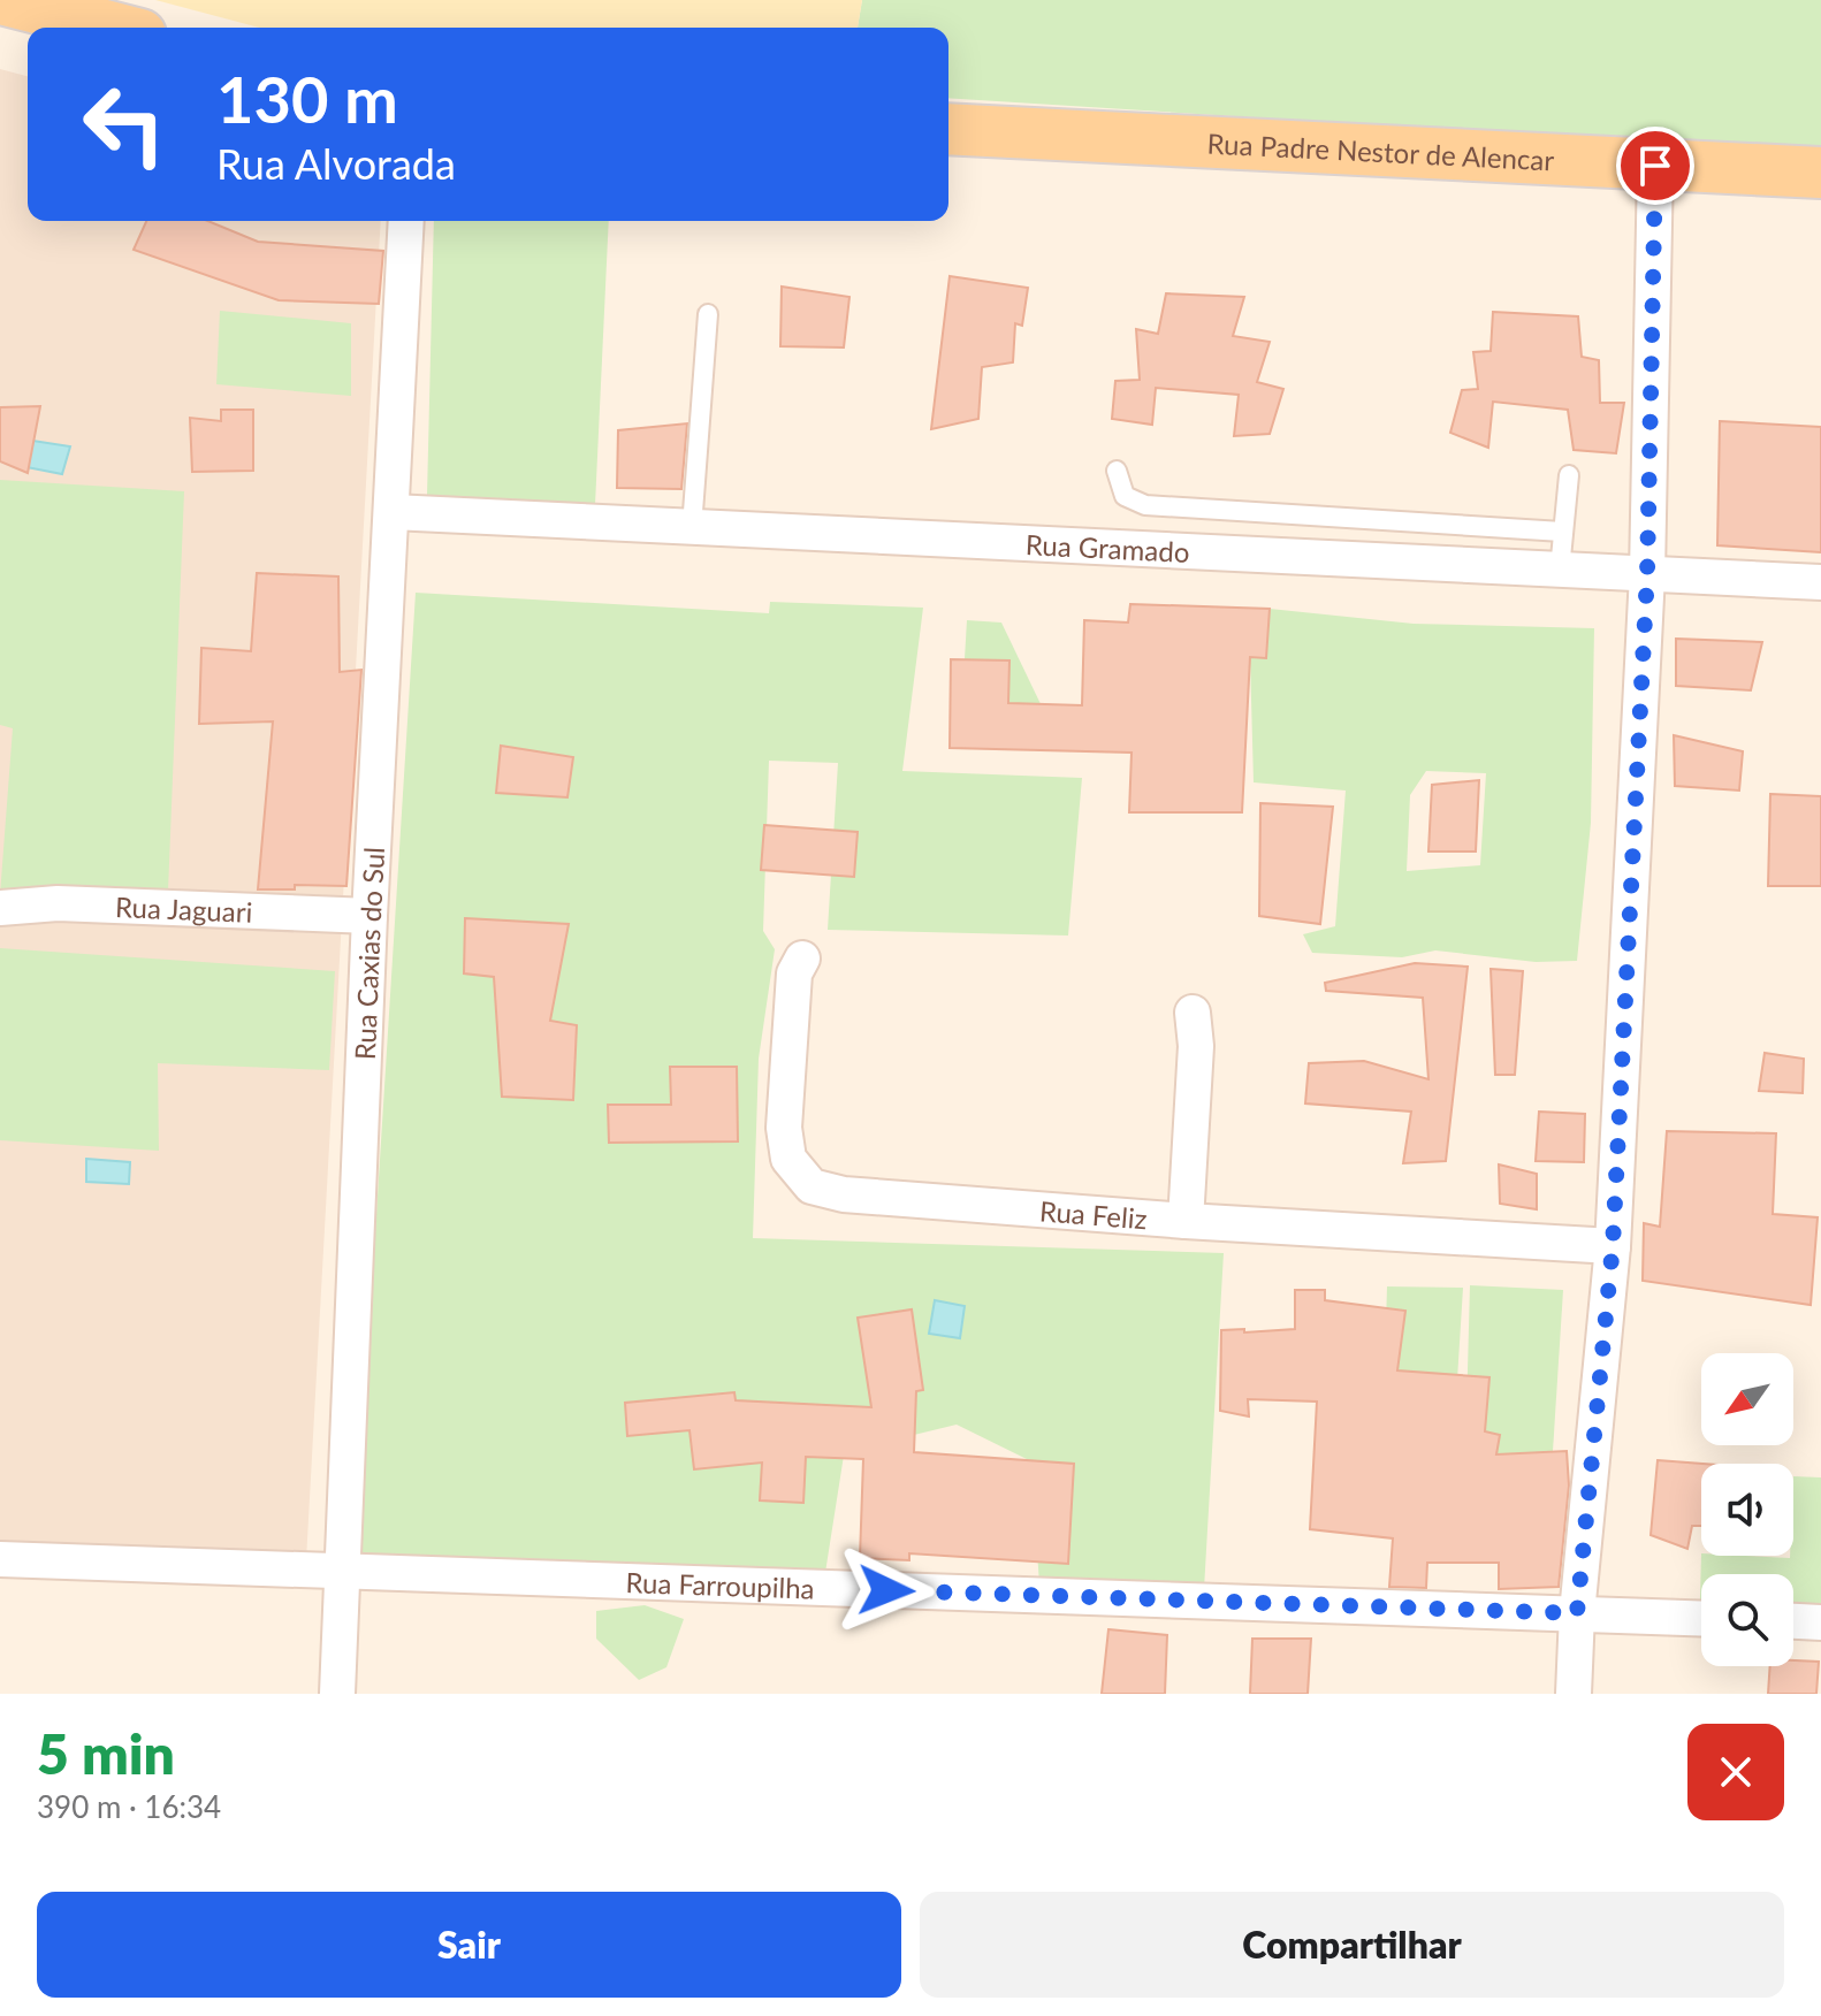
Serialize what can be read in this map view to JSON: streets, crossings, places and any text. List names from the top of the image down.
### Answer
{
  "streets": {
    "main road": ["Rua Padre Nestor de Alencar"],
    "street": [
      "Rua Gramado",
      "Rua Jaguari",
      "Rua Caxias do Sul",
      "Rua Feliz",
      "Rua Farroupilha"
    ]
  },
  "crossings": [
    ["Rua Gramado", "Rua Caxias do Sul"],
    ["Rua Jaguari", "Rua Caxias do Sul"],
    ["Rua Caxias do Sul", "Rua Farroupilha"]
  ],
  "north": "bottom left",
  "page": {
    "turn": ["130 m", "Rua Alvorada"],
    "heading": ["5 min", "390 m · 16:34"],
    "buttons": ["Sair", "Compartilhar"]
  }
}
